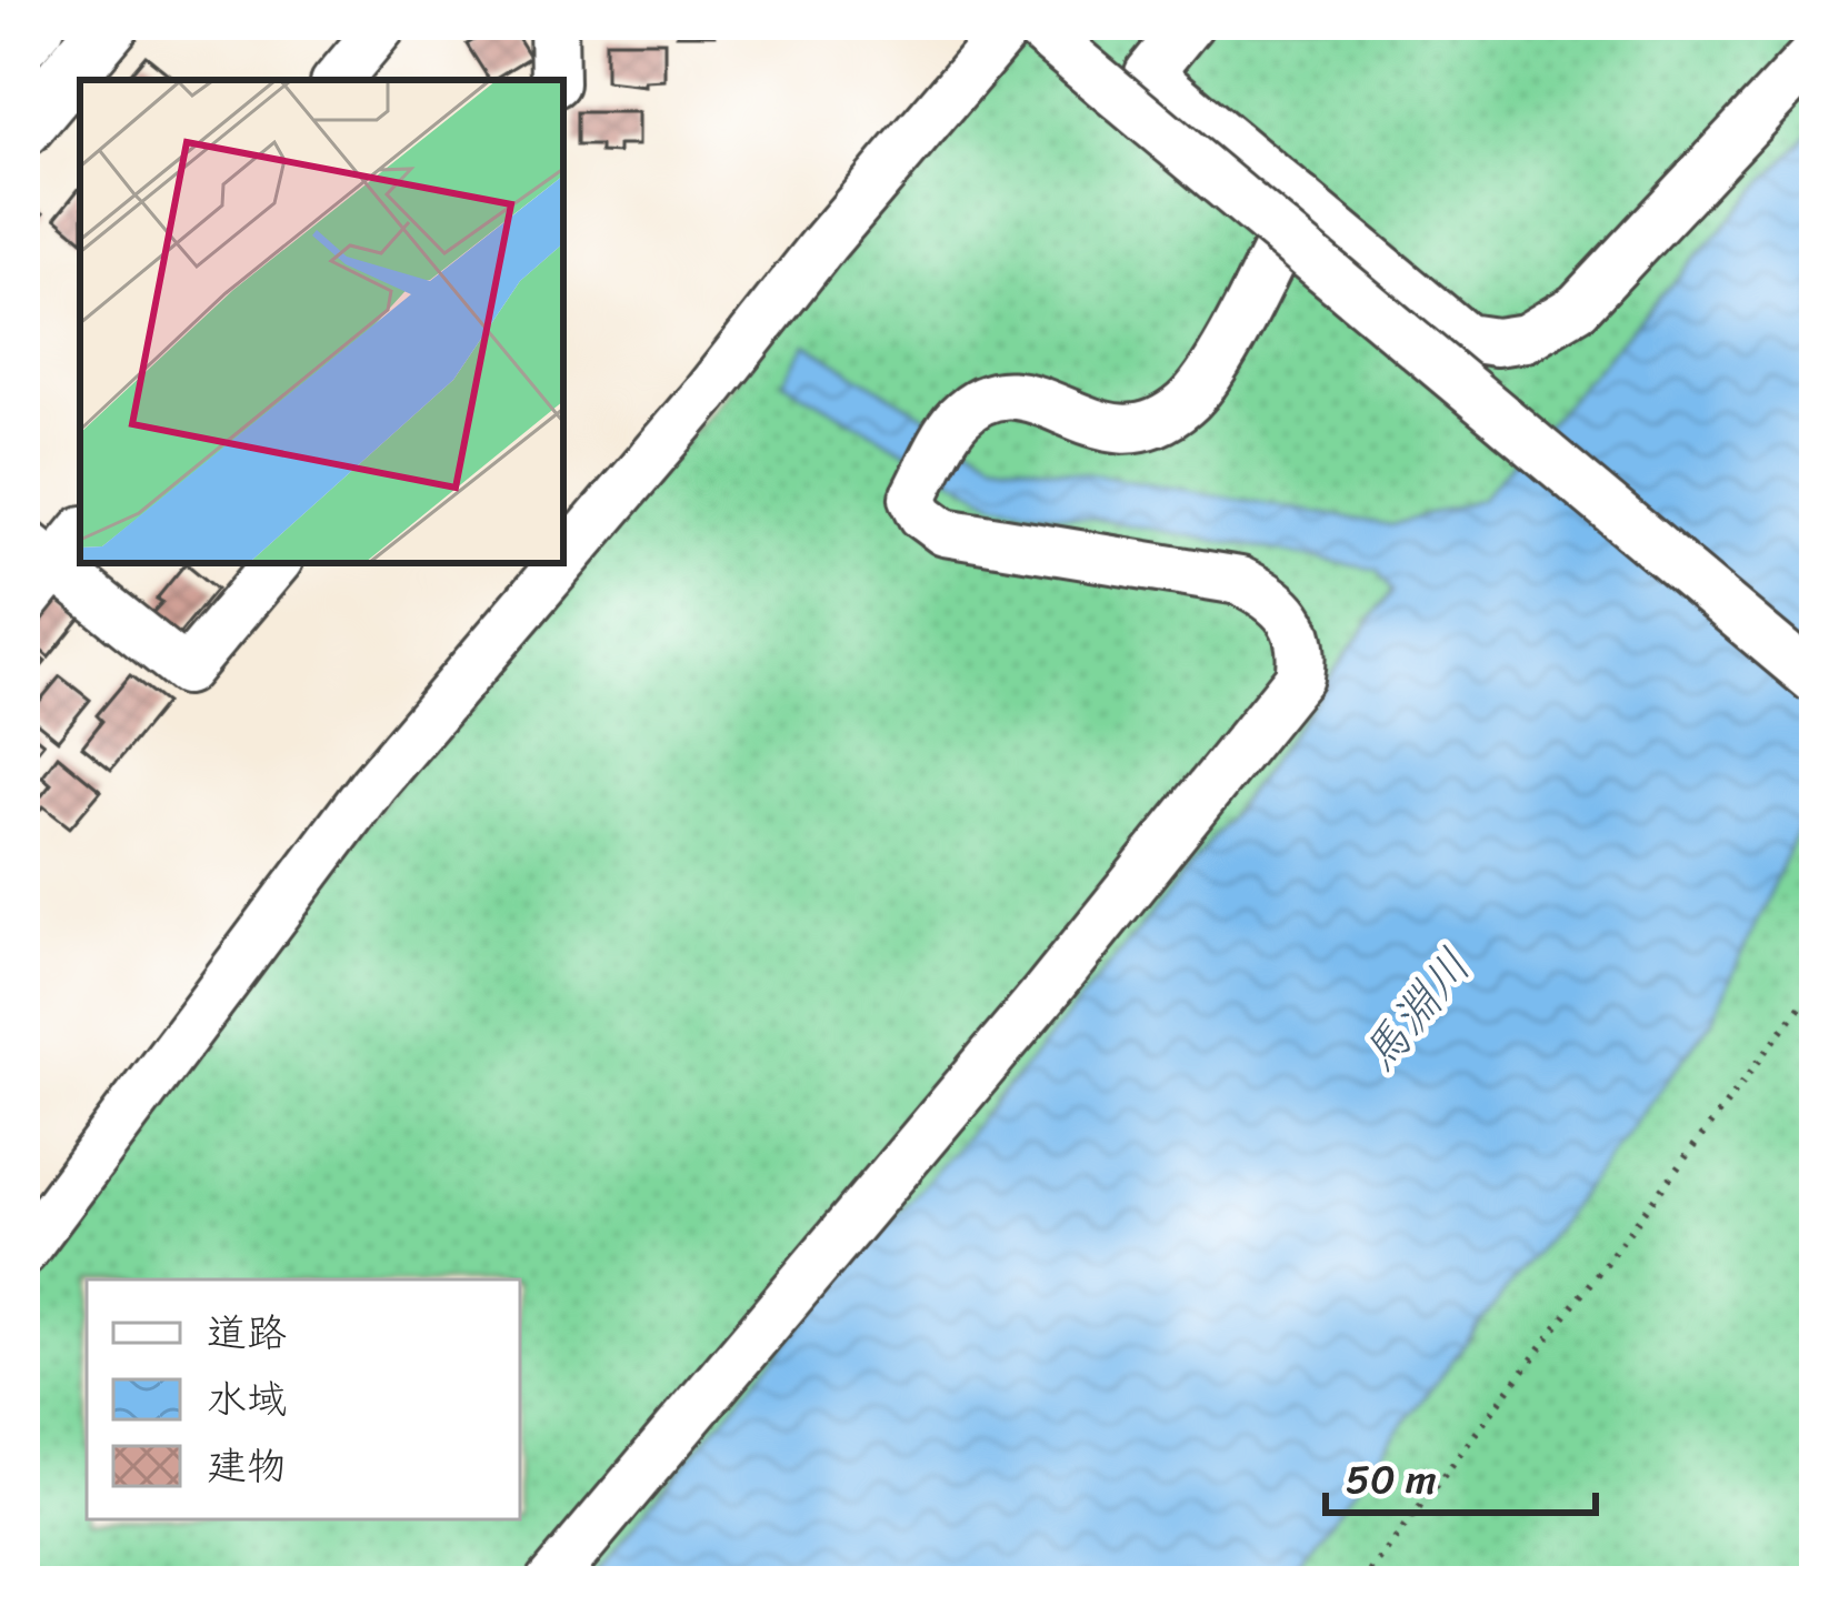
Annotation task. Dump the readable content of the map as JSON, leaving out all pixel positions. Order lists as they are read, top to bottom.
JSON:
{
  "water": ["馬淵川"],
  "legend": ["道路", "水域", "建物"],
  "scale_bar": "50 m"
}
